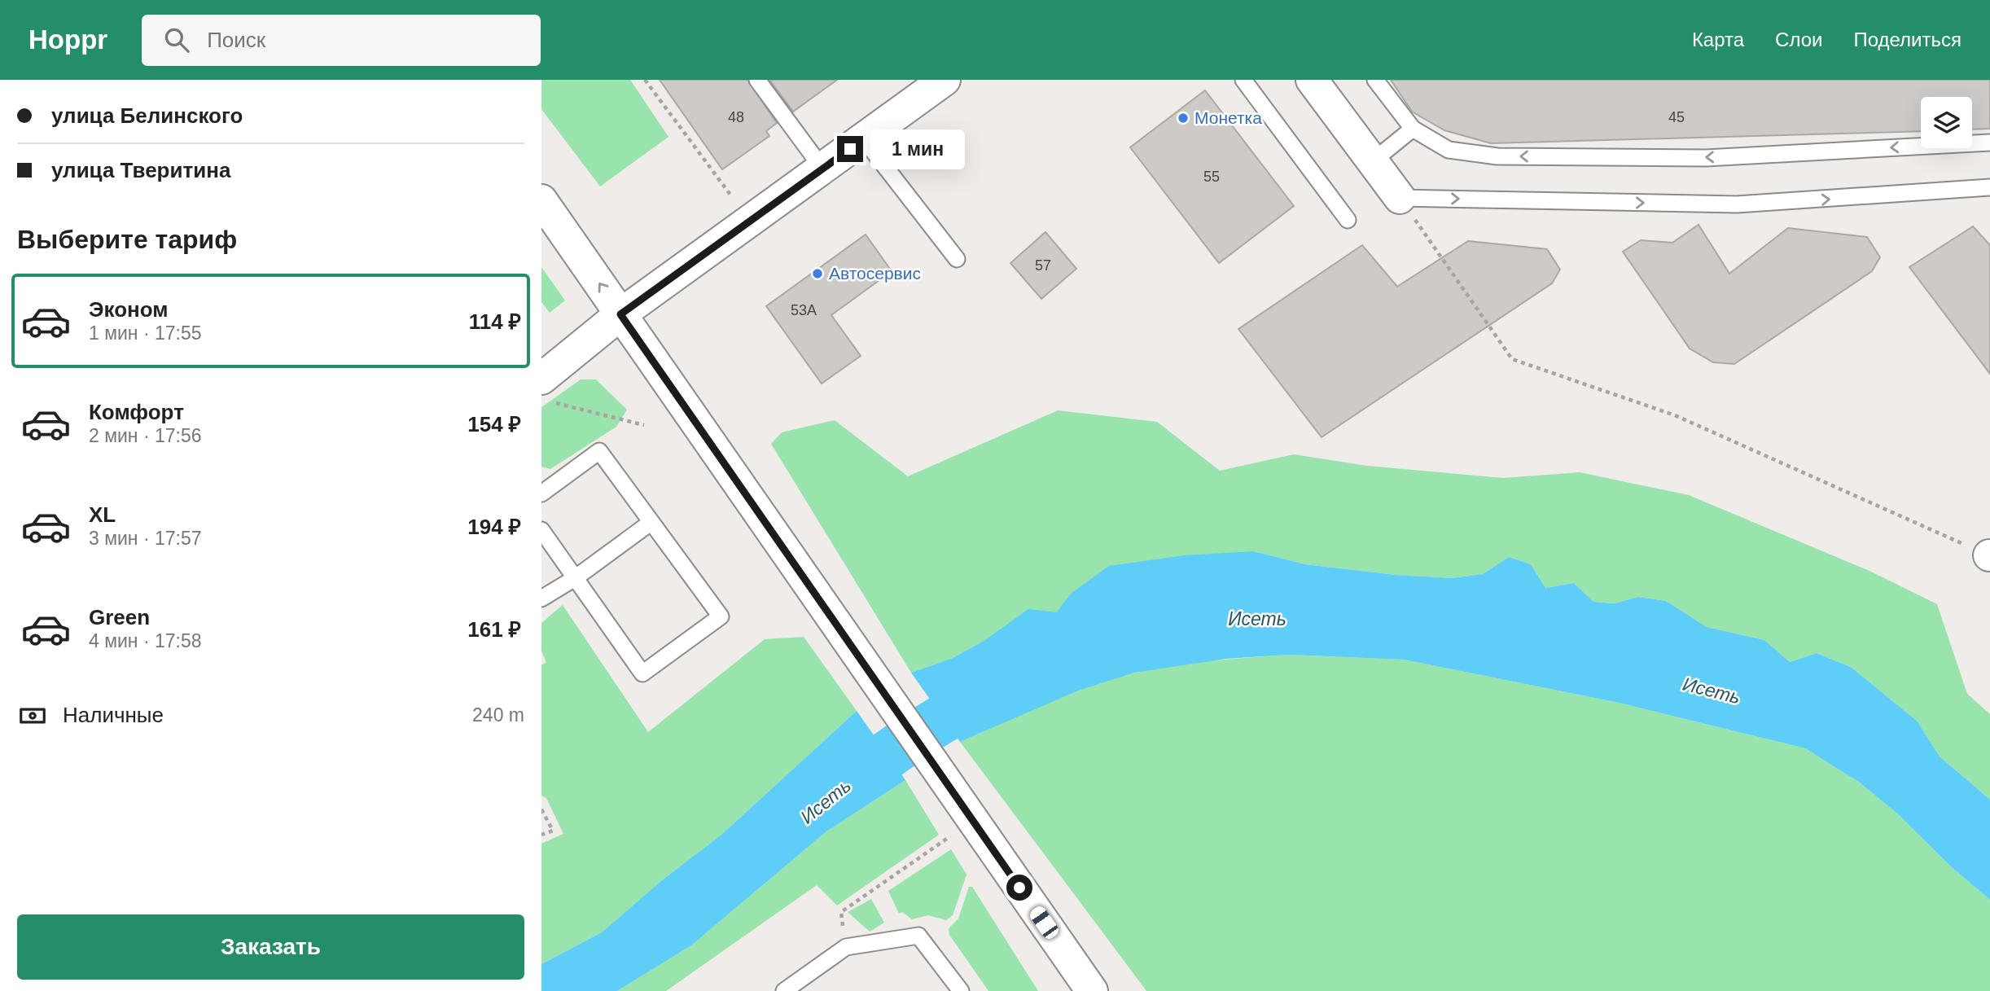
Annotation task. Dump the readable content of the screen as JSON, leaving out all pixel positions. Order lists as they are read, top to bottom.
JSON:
{
  "water": ["Исеть"],
  "places": ["Монетка", "Автосервис"],
  "house_numbers": [
    "48",
    "45",
    "55",
    "57",
    "53А"
  ],
  "page": {
    "header": "Hoppr",
    "search": "Поиск",
    "nav": ["Карта", "Слои", "Поделиться"],
    "banner": ["улица Белинского", "улица Тверитина"],
    "bubble": "1 мин",
    "heading": "Выберите тариф",
    "list": [
      {
        "name": "Эконом",
        "note": "1 мин · 17:55",
        "value": "114 ₽"
      },
      {
        "name": "Комфорт",
        "note": "2 мин · 17:56",
        "value": "154 ₽"
      },
      {
        "name": "XL",
        "note": "3 мин · 17:57",
        "value": "194 ₽"
      },
      {
        "name": "Green",
        "note": "4 мин · 17:58",
        "value": "161 ₽"
      }
    ],
    "pay": ["Наличные", "240 m"],
    "buttons": "Заказать"
  }
}
